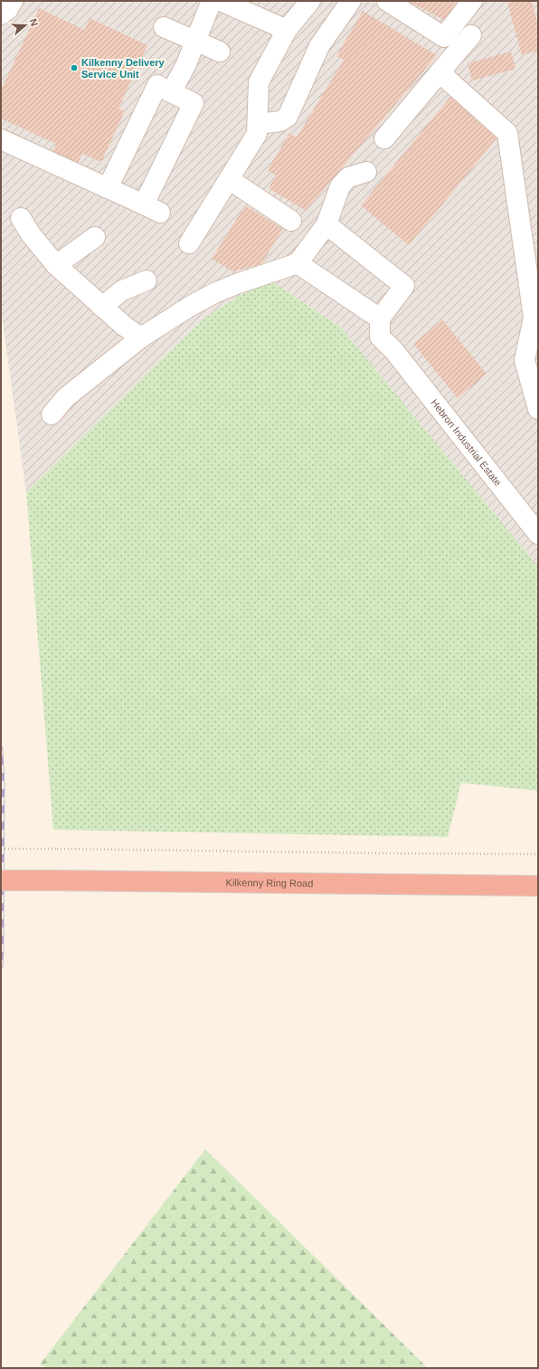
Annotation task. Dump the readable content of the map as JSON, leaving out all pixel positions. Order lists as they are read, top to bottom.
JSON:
{
  "streets": {
    "highway": ["Kilkenny Ring Road"],
    "street": ["Hebron Industrial Estate"]
  },
  "places": ["Kilkenny Delivery Service Unit"],
  "north": "right"
}
